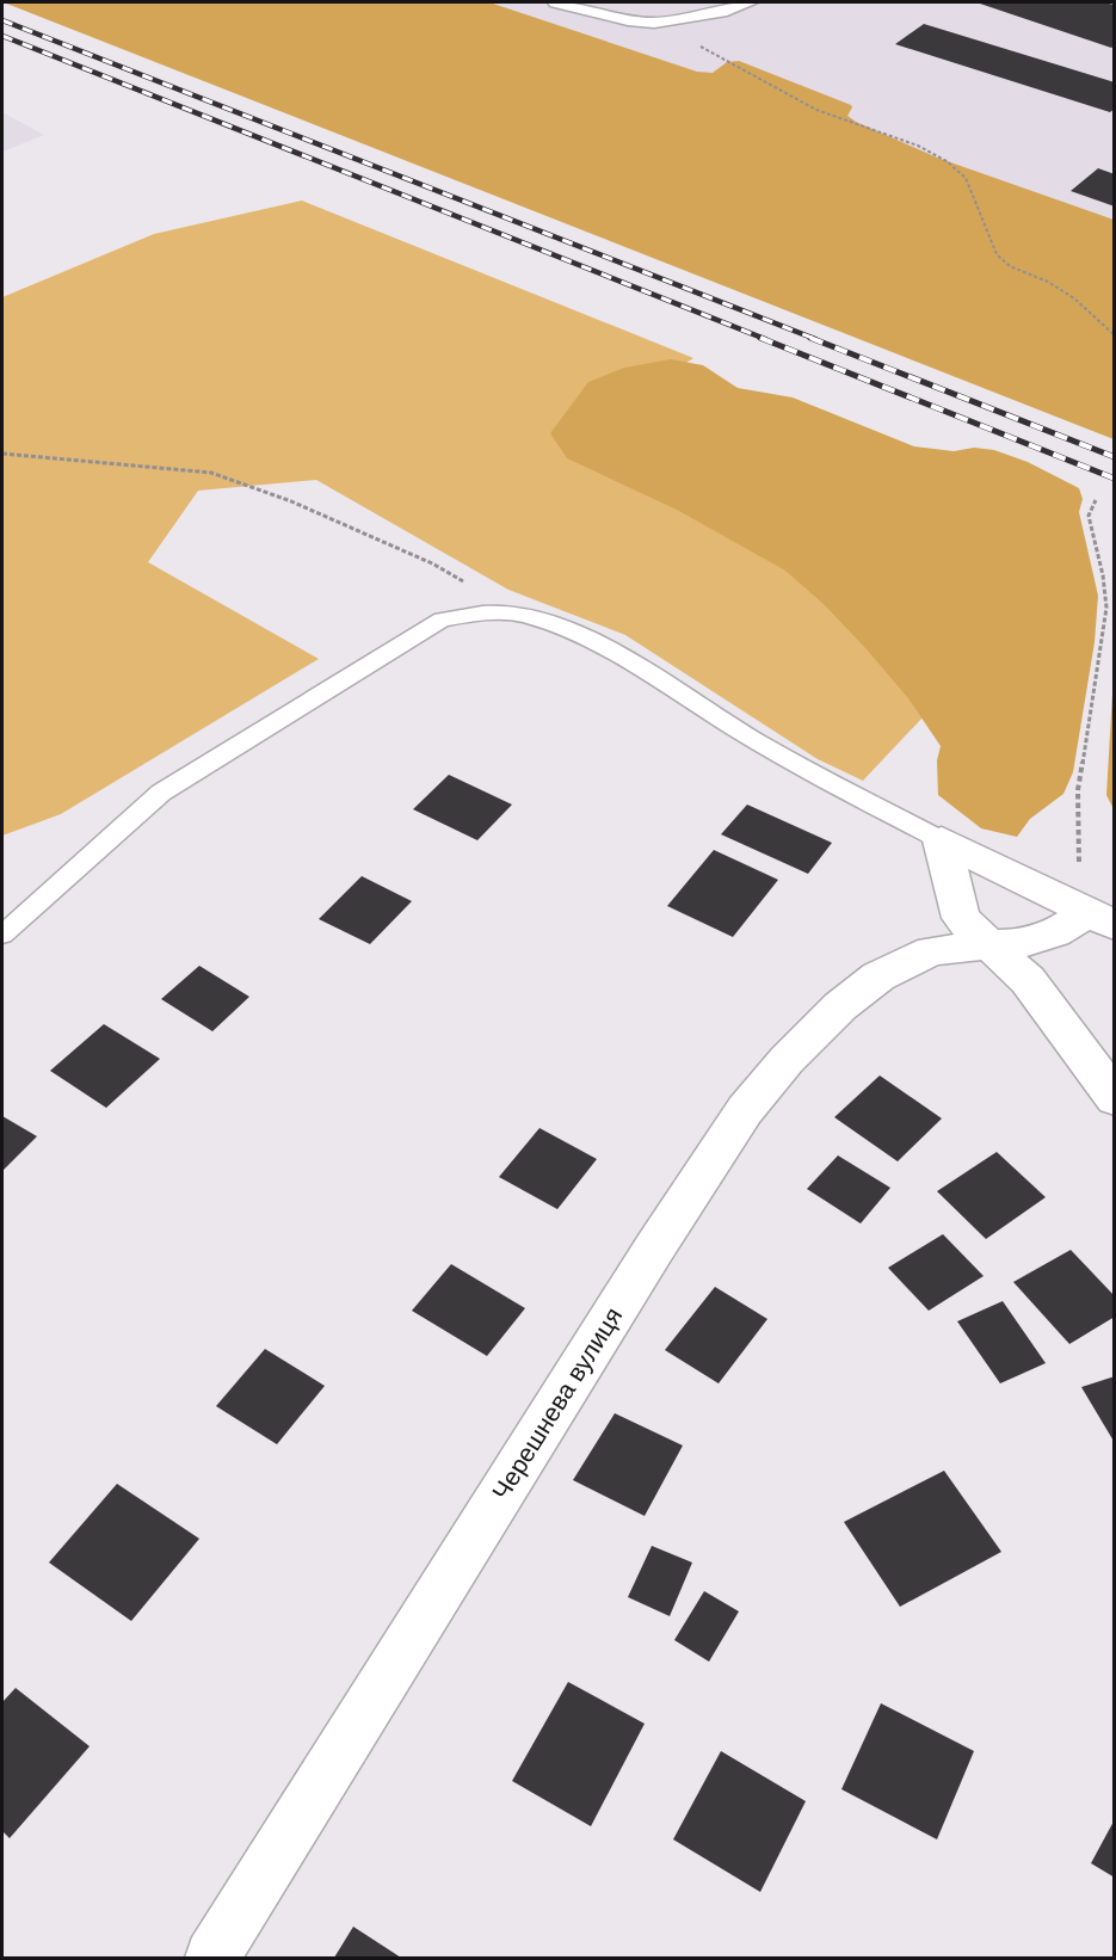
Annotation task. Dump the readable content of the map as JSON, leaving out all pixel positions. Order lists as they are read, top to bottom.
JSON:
{
  "streets": {
    "street": ["Черешнева вулиця"]
  }
}
